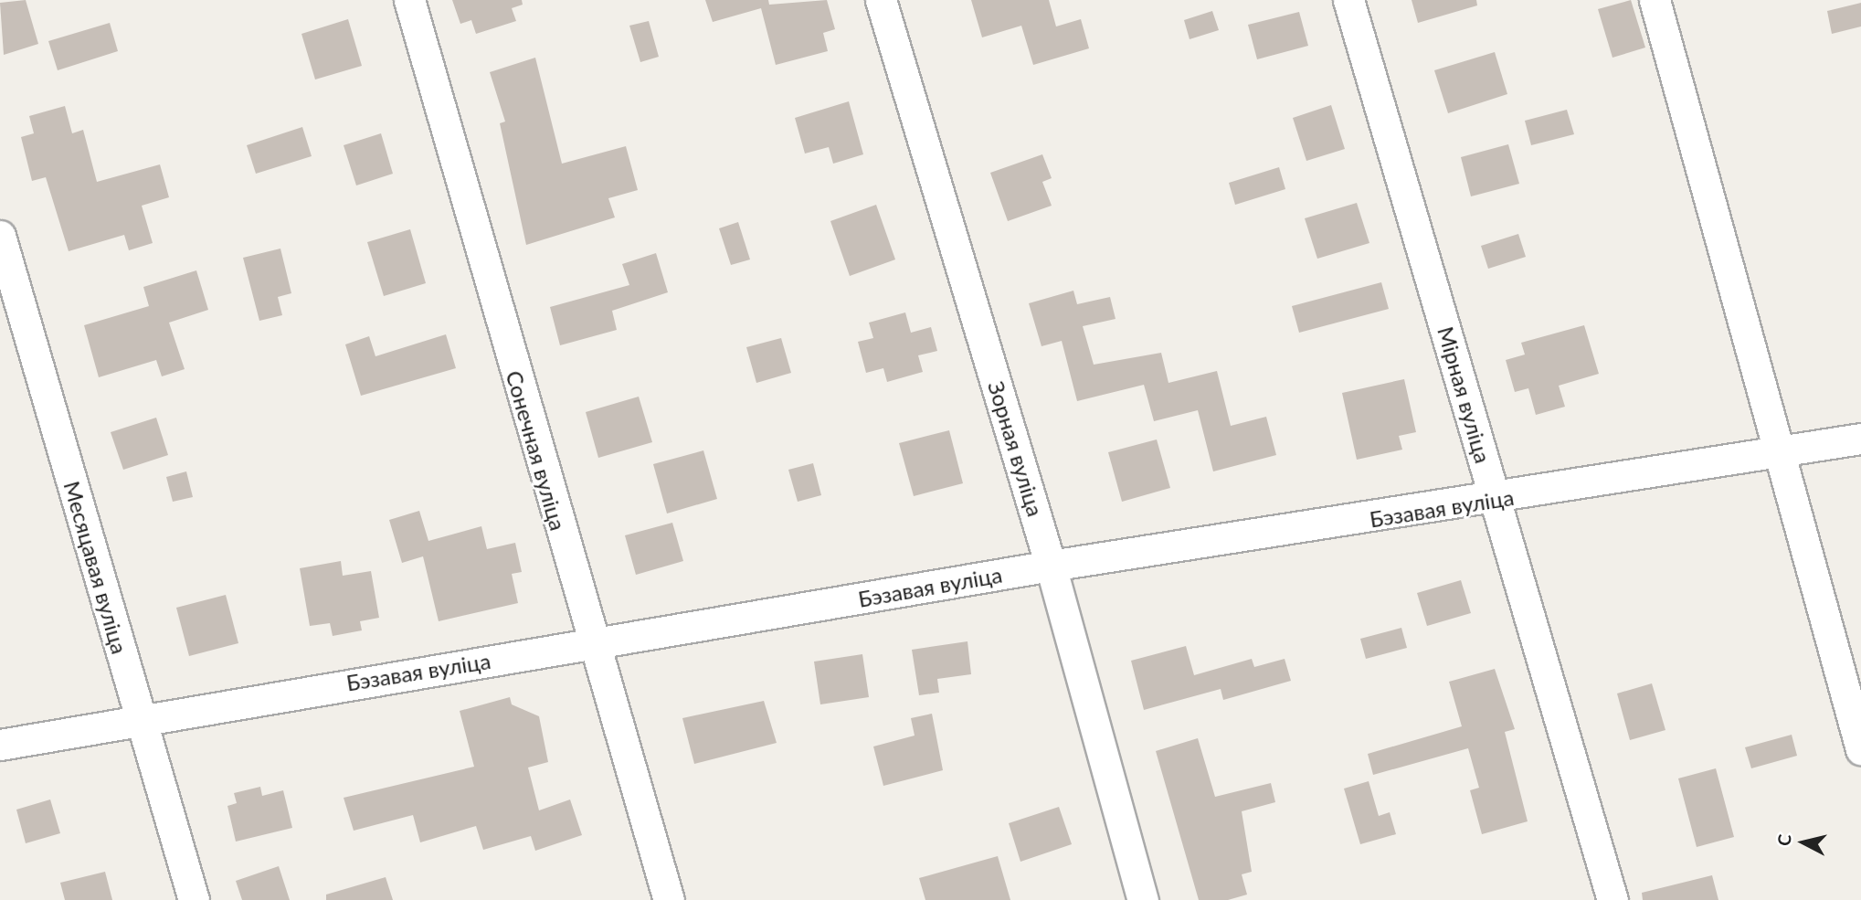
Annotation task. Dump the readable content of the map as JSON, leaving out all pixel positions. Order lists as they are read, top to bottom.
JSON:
{
  "streets": {
    "street": [
      "Мірная вуліца",
      "Зорная вуліца",
      "Сонечная вуліца",
      "Бэзавая вуліца",
      "Месяцавая вуліца"
    ]
  },
  "crossings": [
    ["Мірная вуліца", "Бэзавая вуліца"],
    ["Зорная вуліца", "Бэзавая вуліца"],
    ["Сонечная вуліца", "Бэзавая вуліца"],
    ["Бэзавая вуліца", "Месяцавая вуліца"]
  ],
  "north": "left"
}
